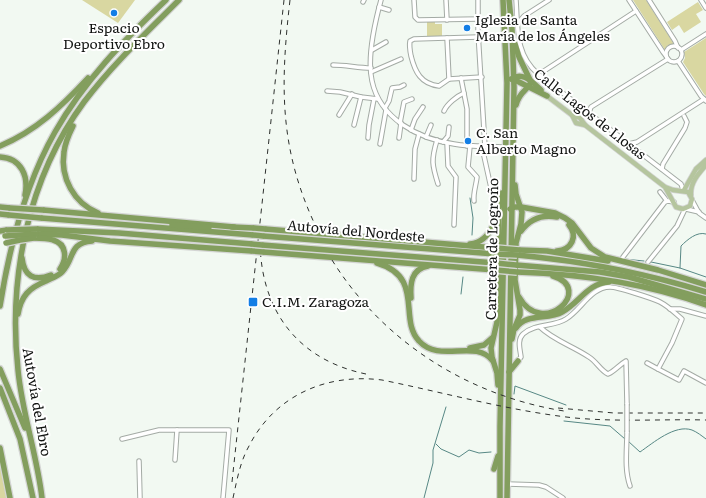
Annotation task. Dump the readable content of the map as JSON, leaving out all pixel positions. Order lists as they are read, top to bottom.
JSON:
{
  "streets": {
    "highway": ["Autovía del Nordeste", "Carretera de Logroño", "Autovía del Ebro"],
    "street": ["Calle Lagos de Llosas"]
  },
  "places": {
    "other": ["Espacio Deportivo Ebro", "Iglesia de Santa María de los Ángeles", "C. San Alberto Magno"],
    "transit": ["C.I.M. Zaragoza"]
  }
}
